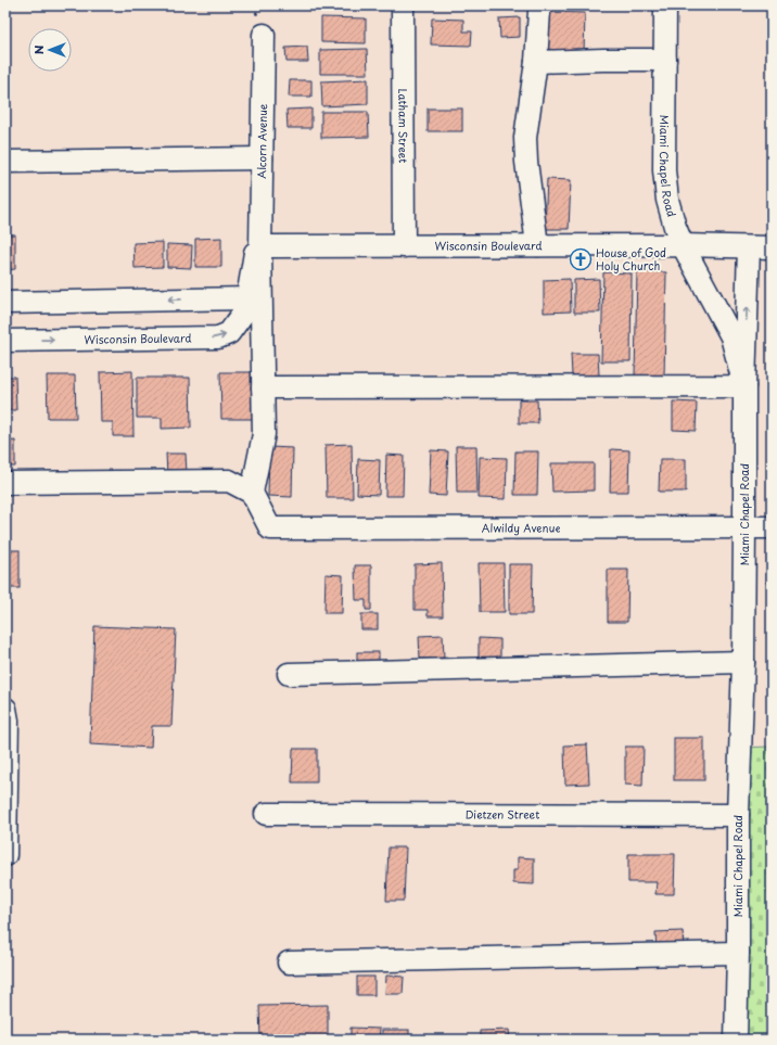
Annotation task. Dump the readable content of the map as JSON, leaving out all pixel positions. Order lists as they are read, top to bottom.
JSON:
{
  "streets": {
    "street": [
      "Latham Street",
      "Alcorn Avenue",
      "Miami Chapel Road",
      "Wisconsin Boulevard",
      "Alwildy Avenue",
      "Dietzen Street"
    ]
  },
  "crossings": [
    ["Latham Street", "Wisconsin Boulevard"],
    ["Alcorn Avenue", "Wisconsin Boulevard"],
    ["Alcorn Avenue", "Alwildy Avenue"],
    ["Miami Chapel Road", "Wisconsin Boulevard"],
    ["Miami Chapel Road", "Alwildy Avenue"],
    ["Miami Chapel Road", "Dietzen Street"]
  ],
  "places": {
    "church": ["House of God Holy Church"]
  },
  "north": "left"
}
